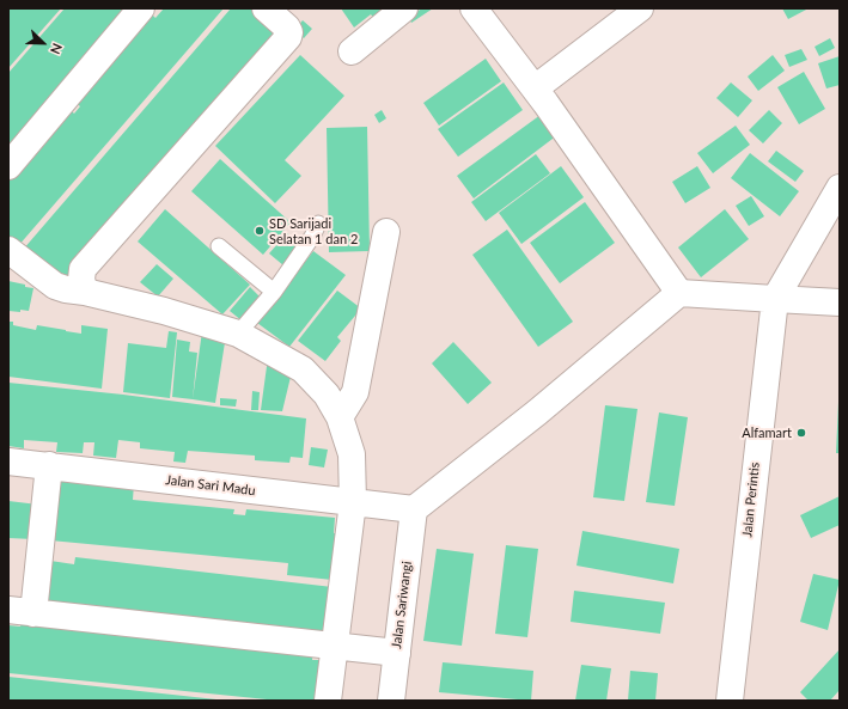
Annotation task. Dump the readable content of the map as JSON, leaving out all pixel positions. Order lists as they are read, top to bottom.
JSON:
{
  "streets": {
    "street": ["Jalan Sari Madu", "Jalan Perintis", "Jalan Sariwangi"]
  },
  "crossings": [
    ["Jalan Sari Madu", "Jalan Sariwangi"]
  ],
  "places": ["SD Sarijadi Selatan 1 dan 2", "Alfamart"],
  "north": "bottom right"
}
